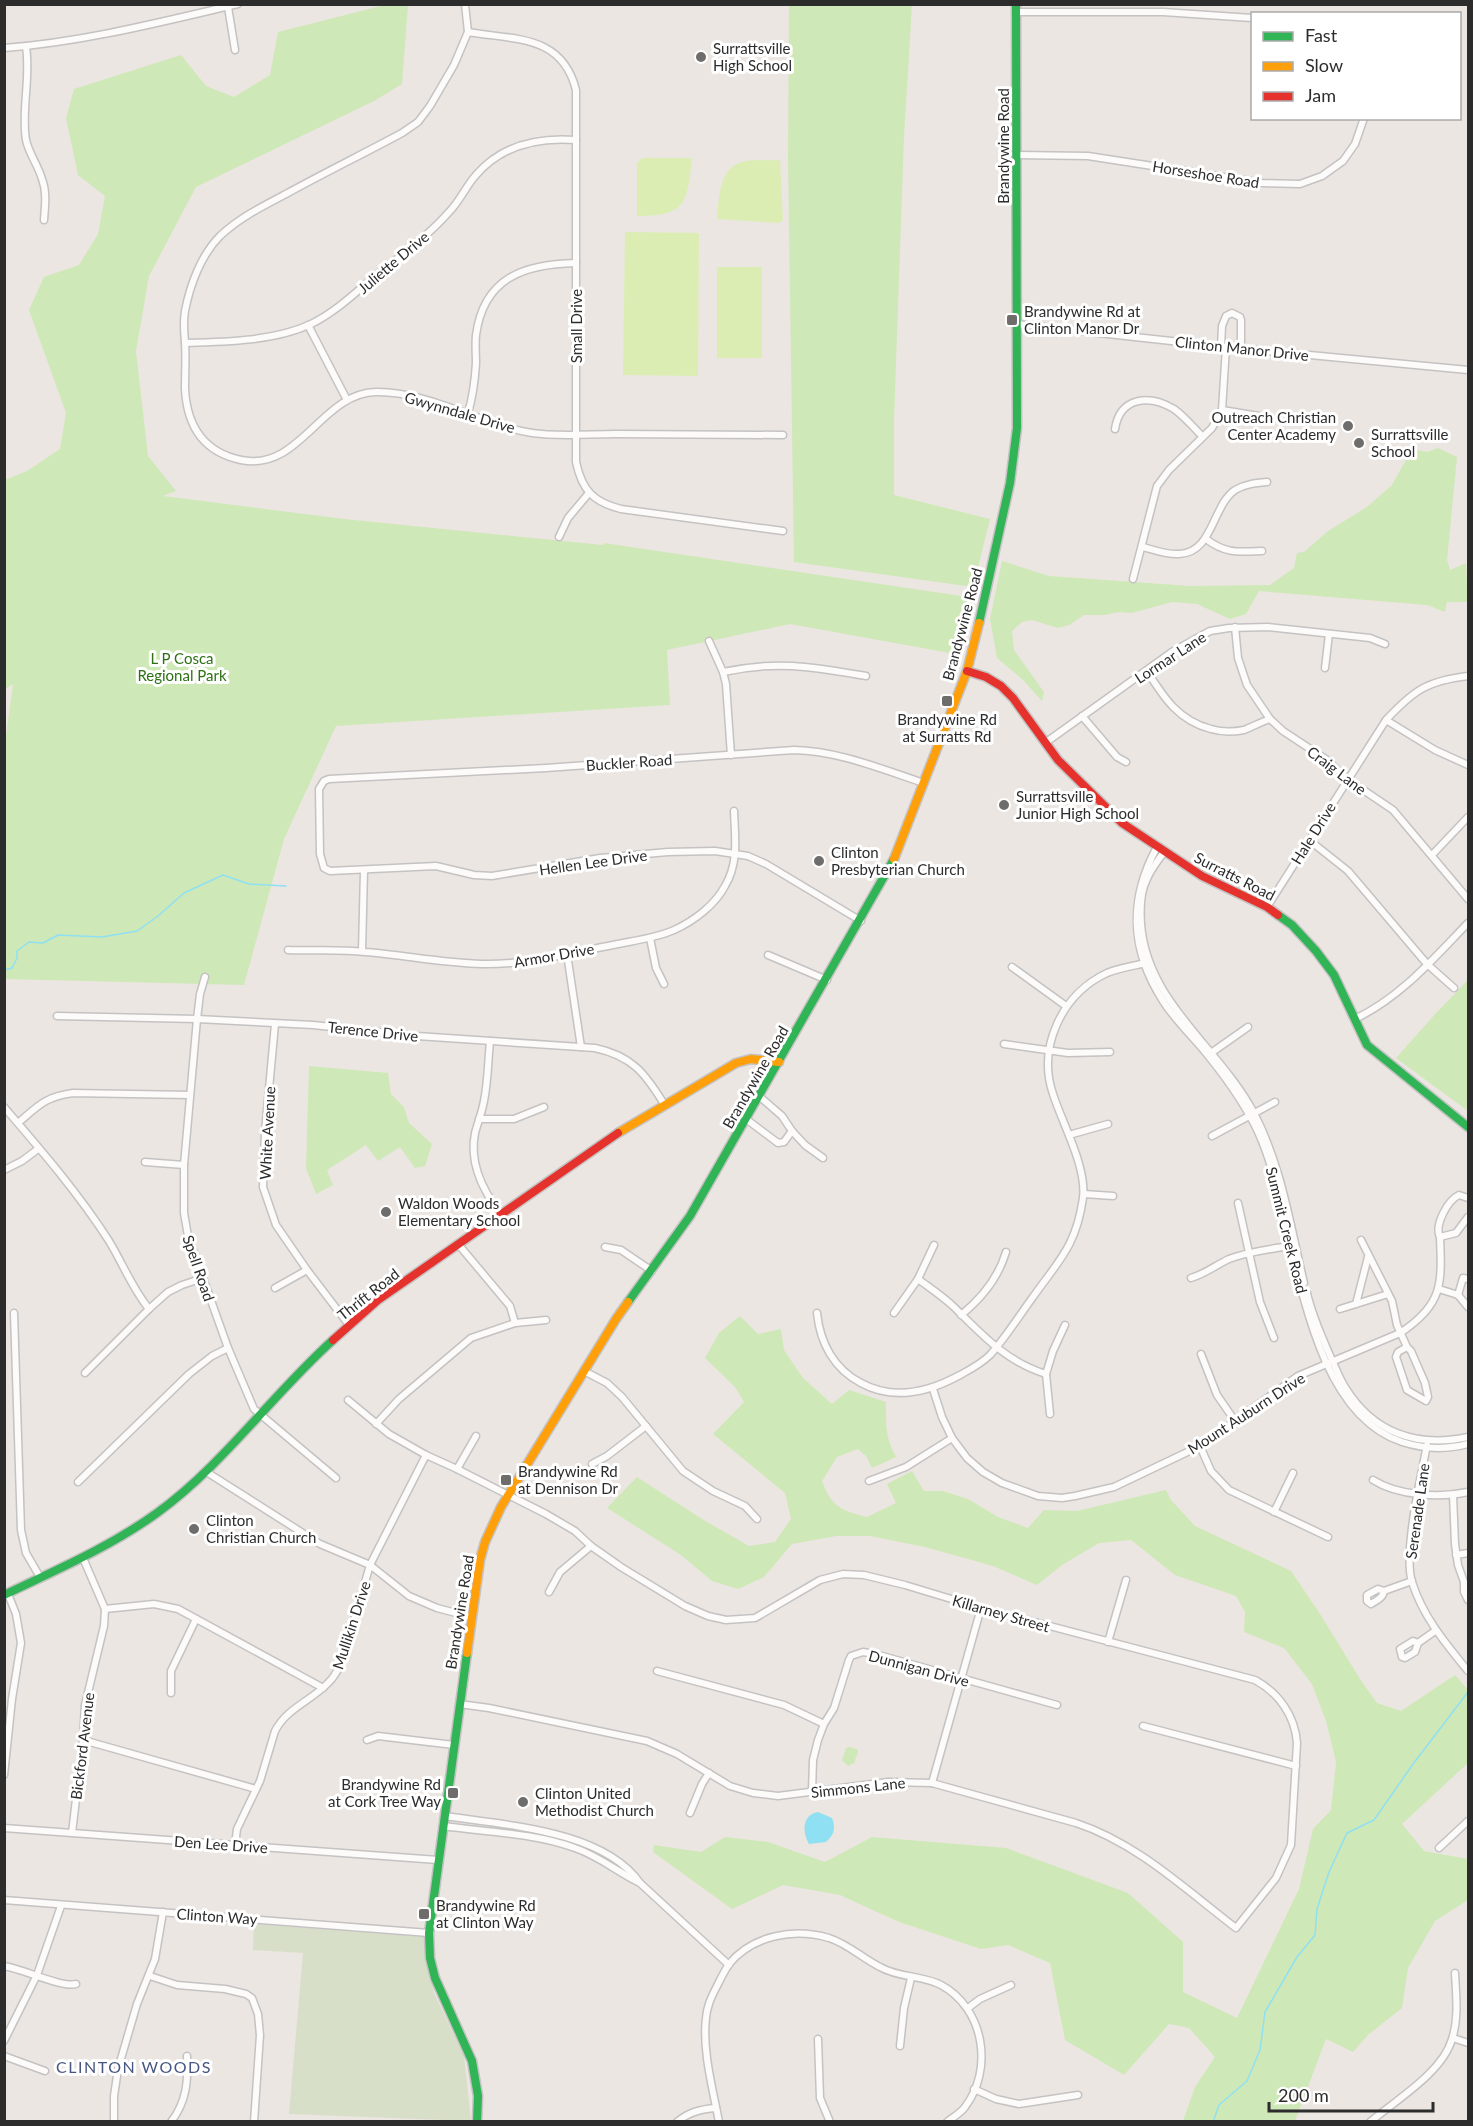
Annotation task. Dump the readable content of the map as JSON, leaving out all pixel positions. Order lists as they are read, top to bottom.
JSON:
{
  "streets": {
    "main road": ["Brandywine Road", "Surratts Road", "Thrift Road"],
    "street": [
      "Horseshoe Road",
      "Juliette Drive",
      "Small Drive",
      "Clinton Manor Drive",
      "Gwynndale Drive",
      "Lormar Lane",
      "Buckler Road",
      "Craig Lane",
      "Hale Drive",
      "Hellen Lee Drive",
      "Armor Drive",
      "Terence Drive",
      "White Avenue",
      "Summit Creek Road",
      "Spell Road",
      "Mount Auburn Drive",
      "Serenade Lane",
      "Killarney Street",
      "Mullikin Drive",
      "Dunnigan Drive",
      "Bickford Avenue",
      "Simmons Lane",
      "Den Lee Drive",
      "Clinton Way"
    ]
  },
  "crossings": [
    ["Brandywine Road", "Horseshoe Road"],
    ["Brandywine Road", "Clinton Manor Drive"],
    ["Brandywine Road", "Buckler Road"],
    ["Brandywine Road", "Hellen Lee Drive"],
    ["Brandywine Road", "Surratts Road"],
    ["Brandywine Road", "Thrift Road"],
    ["Brandywine Road", "Killarney Street"],
    ["Brandywine Road", "Simmons Lane"],
    ["Brandywine Road", "Den Lee Drive"],
    ["Brandywine Road", "Clinton Way"],
    ["Juliette Drive", "Small Drive"],
    ["Juliette Drive", "Gwynndale Drive"],
    ["Small Drive", "Gwynndale Drive"],
    ["Lormar Lane", "Craig Lane"],
    ["Lormar Lane", "Surratts Road"],
    ["Buckler Road", "Hellen Lee Drive"],
    ["Craig Lane", "Hale Drive"],
    ["Hale Drive", "Surratts Road"],
    ["Hellen Lee Drive", "Armor Drive"],
    ["Surratts Road", "Summit Creek Road"],
    ["Terence Drive", "White Avenue"],
    ["Terence Drive", "Spell Road"],
    ["Terence Drive", "Thrift Road"],
    ["White Avenue", "Thrift Road"],
    ["Summit Creek Road", "Mount Auburn Drive"],
    ["Summit Creek Road", "Serenade Lane"],
    ["Spell Road", "Thrift Road"],
    ["Thrift Road", "Bickford Avenue"],
    ["Killarney Street", "Mullikin Drive"],
    ["Killarney Street", "Simmons Lane"],
    ["Mullikin Drive", "Den Lee Drive"],
    ["Dunnigan Drive", "Simmons Lane"],
    ["Bickford Avenue", "Den Lee Drive"]
  ],
  "districts": ["CLINTON WOODS"],
  "parks": ["L P Cosca Regional Park"],
  "places": {
    "other": [
      "Surrattsville High School",
      "Outreach Christian Center Academy",
      "Surrattsville School",
      "Surrattsville Junior High School",
      "Clinton Presbyterian Church",
      "Waldon Woods Elementary School",
      "Clinton Christian Church",
      "Clinton United Methodist Church"
    ],
    "transit": [
      "Brandywine Rd at Clinton Manor Dr",
      "Brandywine Rd at Surratts Rd",
      "Brandywine Rd at Dennison Dr",
      "Brandywine Rd at Cork Tree Way",
      "Brandywine Rd at Clinton Way"
    ]
  },
  "legend": ["Fast", "Slow", "Jam"],
  "scale_bar": "200 m"
}
